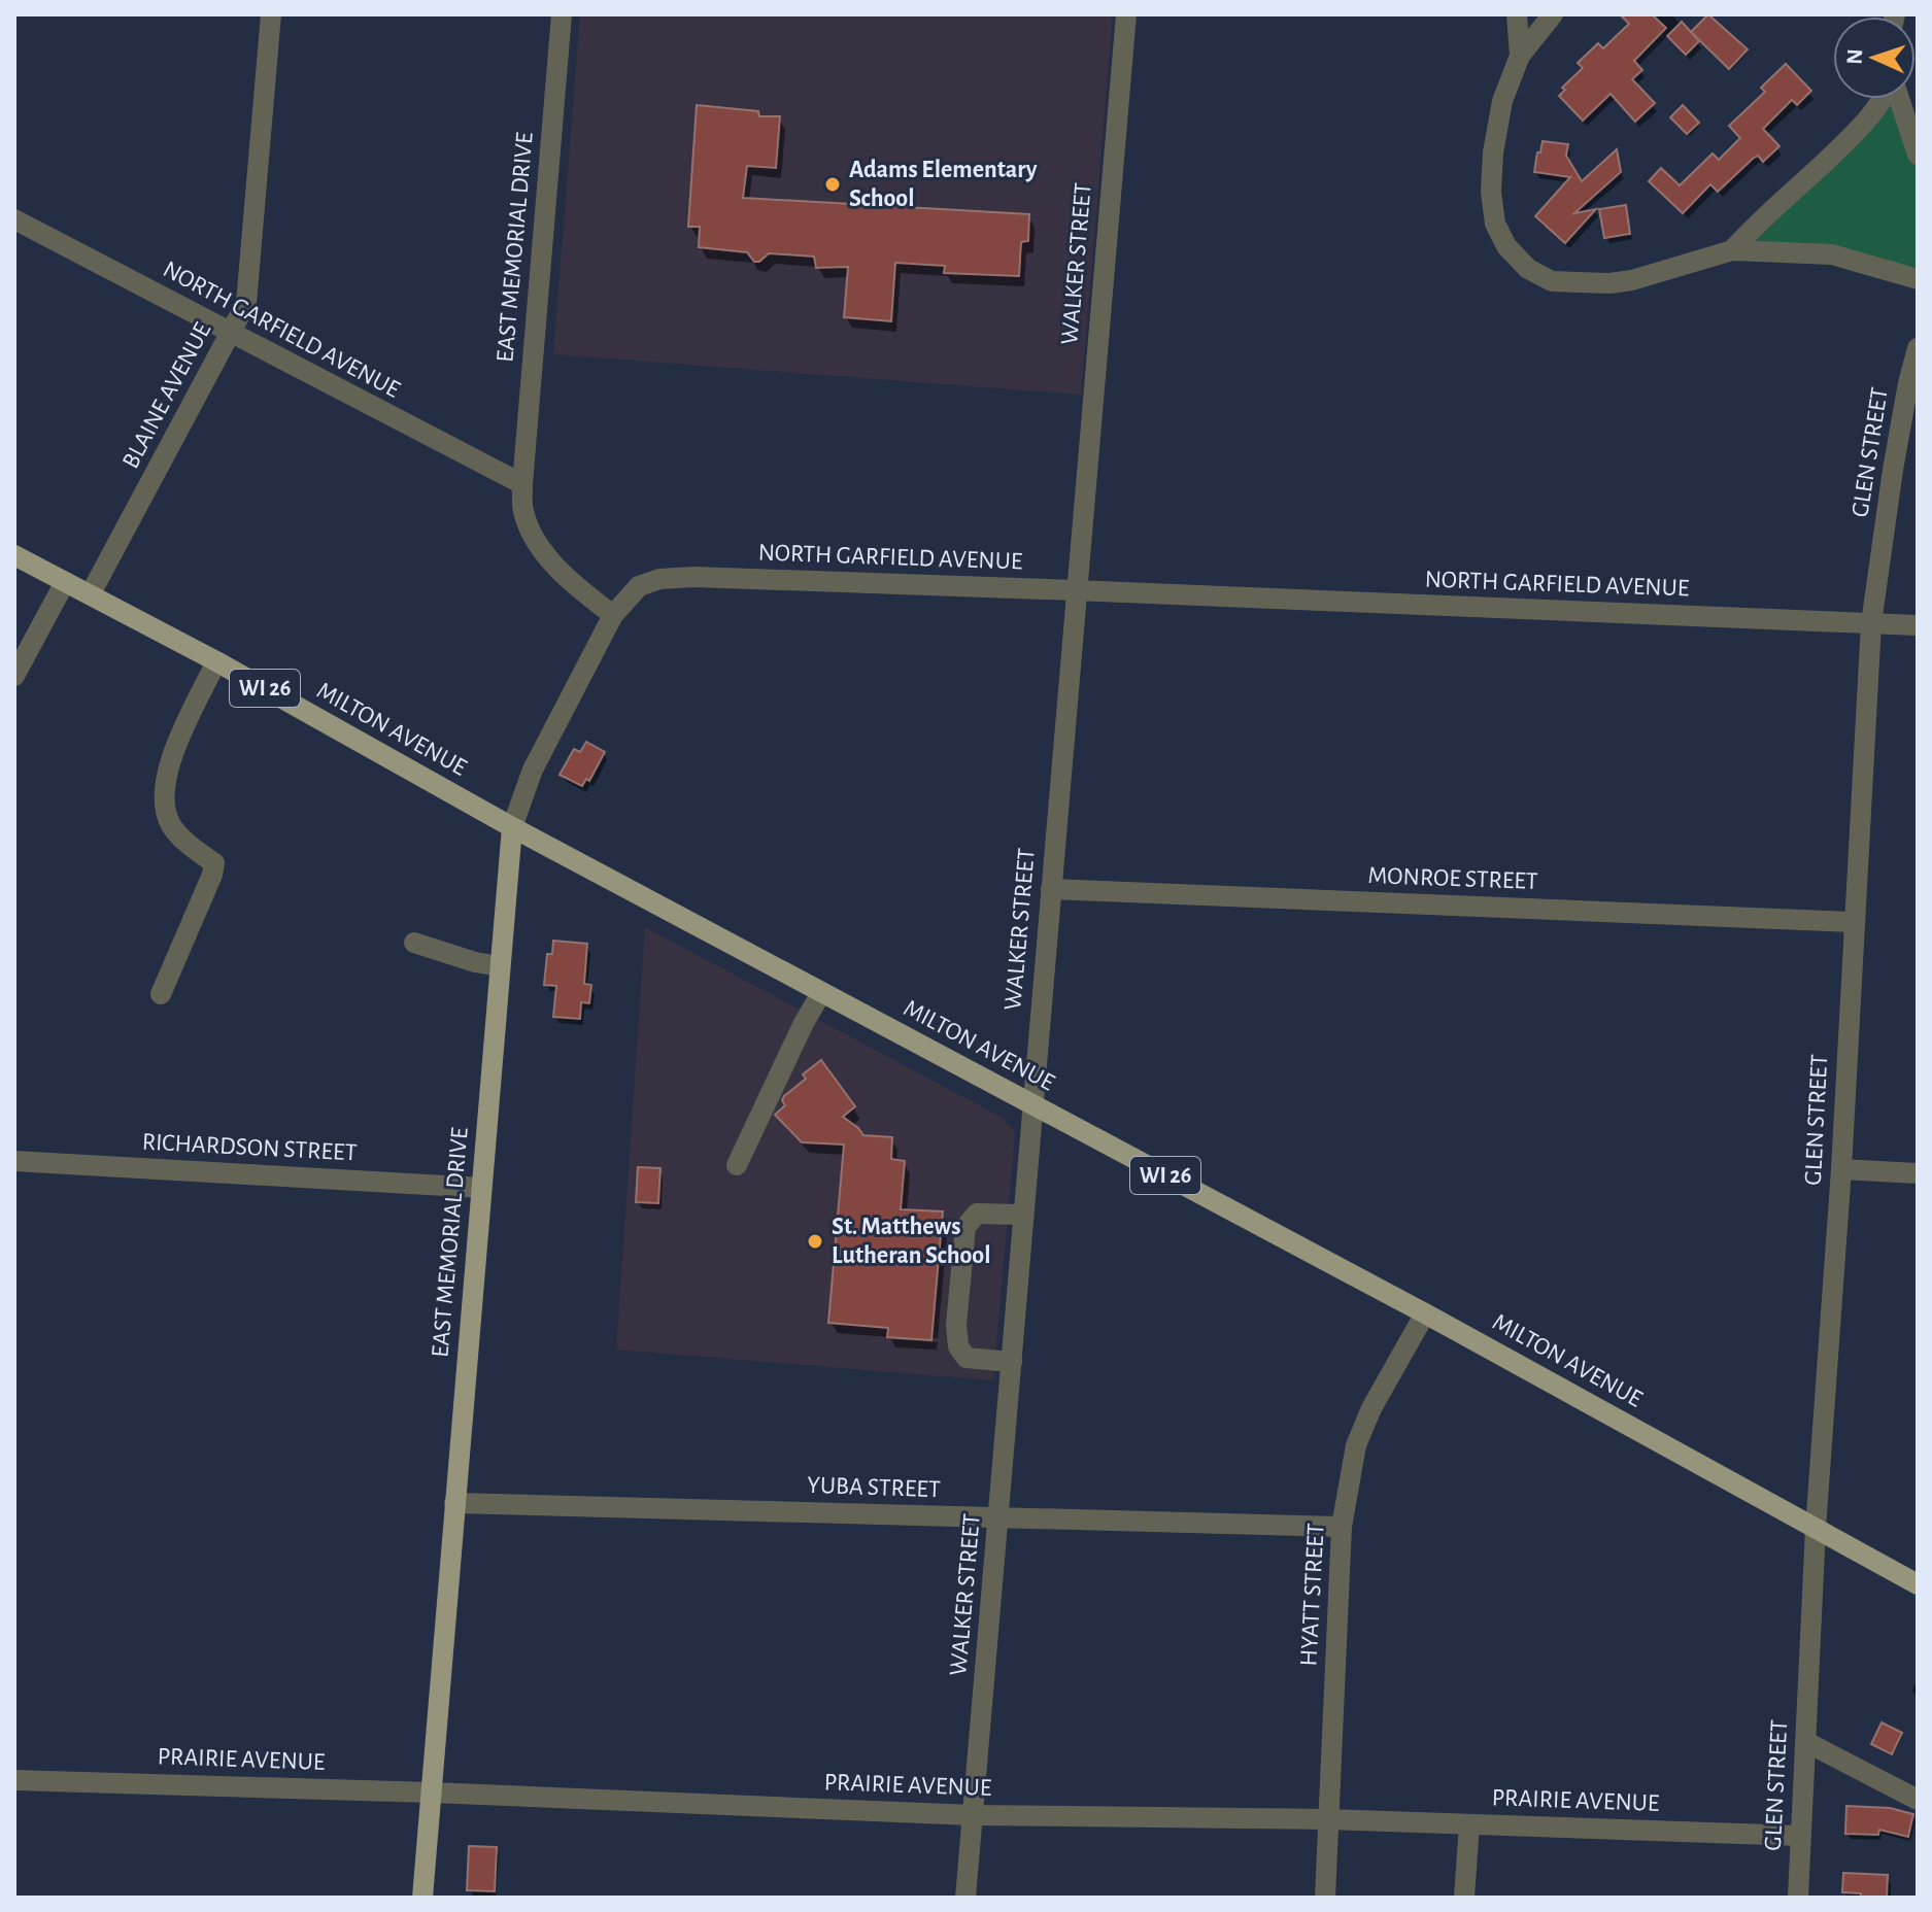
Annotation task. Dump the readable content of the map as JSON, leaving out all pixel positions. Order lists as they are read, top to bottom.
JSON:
{
  "streets": {
    "main road": ["EAST MEMORIAL DRIVE", "WI 26", "MILTON AVENUE"],
    "street": [
      "WALKER STREET",
      "NORTH GARFIELD AVENUE",
      "BLAINE AVENUE",
      "GLEN STREET",
      "MONROE STREET",
      "RICHARDSON STREET",
      "YUBA STREET",
      "HYATT STREET",
      "PRAIRIE AVENUE"
    ]
  },
  "crossings": [
    ["EAST MEMORIAL DRIVE", "NORTH GARFIELD AVENUE"],
    ["EAST MEMORIAL DRIVE", "MILTON AVENUE"],
    ["EAST MEMORIAL DRIVE", "RICHARDSON STREET"],
    ["EAST MEMORIAL DRIVE", "YUBA STREET"],
    ["EAST MEMORIAL DRIVE", "PRAIRIE AVENUE"],
    ["WALKER STREET", "NORTH GARFIELD AVENUE"],
    ["WALKER STREET", "MILTON AVENUE"],
    ["WALKER STREET", "MONROE STREET"],
    ["WALKER STREET", "YUBA STREET"],
    ["WALKER STREET", "PRAIRIE AVENUE"],
    ["NORTH GARFIELD AVENUE", "BLAINE AVENUE"],
    ["NORTH GARFIELD AVENUE", "GLEN STREET"],
    ["BLAINE AVENUE", "MILTON AVENUE"],
    ["GLEN STREET", "MILTON AVENUE"],
    ["GLEN STREET", "MONROE STREET"],
    ["GLEN STREET", "PRAIRIE AVENUE"],
    ["MILTON AVENUE", "HYATT STREET"],
    ["YUBA STREET", "HYATT STREET"],
    ["HYATT STREET", "PRAIRIE AVENUE"]
  ],
  "places": ["Adams Elementary School", "St. Matthews Lutheran School"],
  "north": "left"
}
